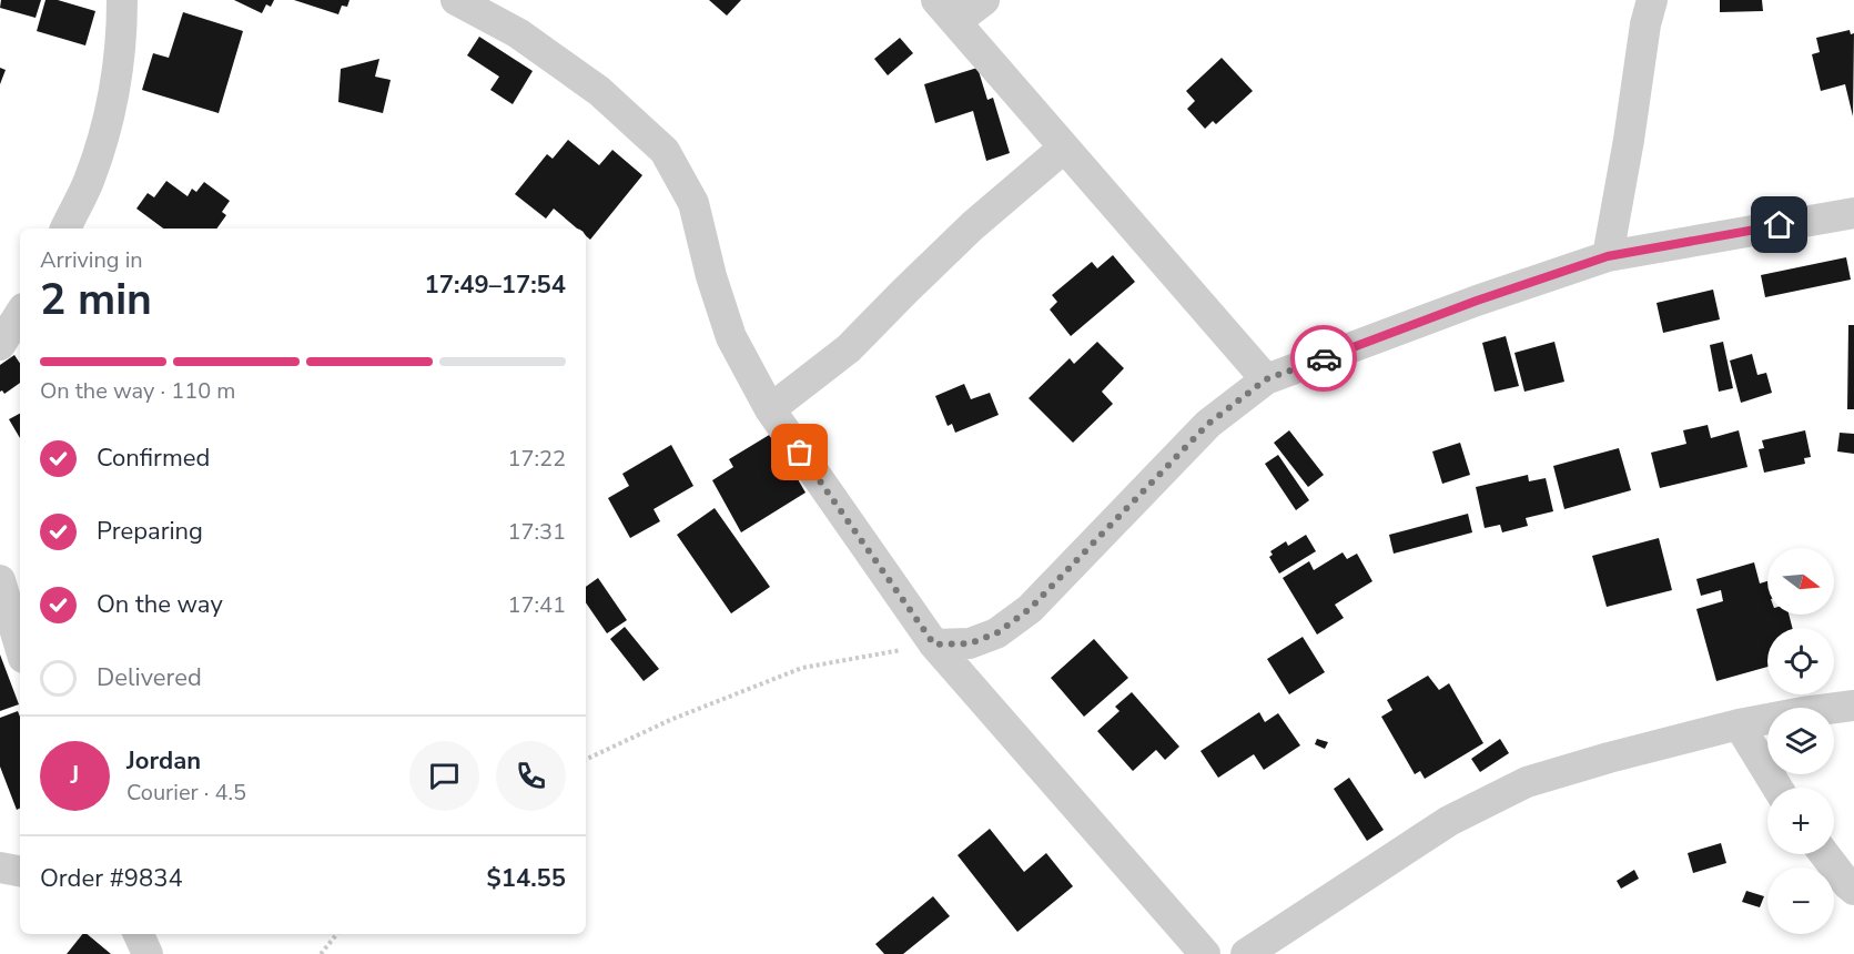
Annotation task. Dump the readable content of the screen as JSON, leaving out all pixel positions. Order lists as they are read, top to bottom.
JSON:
{
  "north": "right",
  "page": {
    "heading": ["2 min", "Arriving in", "17:49–17:54"],
    "panel": [
      "Jordan",
      "Courier · 4.5",
      "Order #9834",
      "$14.55"
    ],
    "bar": "On the way · 110 m",
    "list": [
      ["Confirmed", "17:22"],
      ["Preparing", "17:31"],
      ["On the way", "17:41"],
      "Delivered"
    ],
    "map_buttons": ["+", "−"],
    "round": "J"
  }
}
